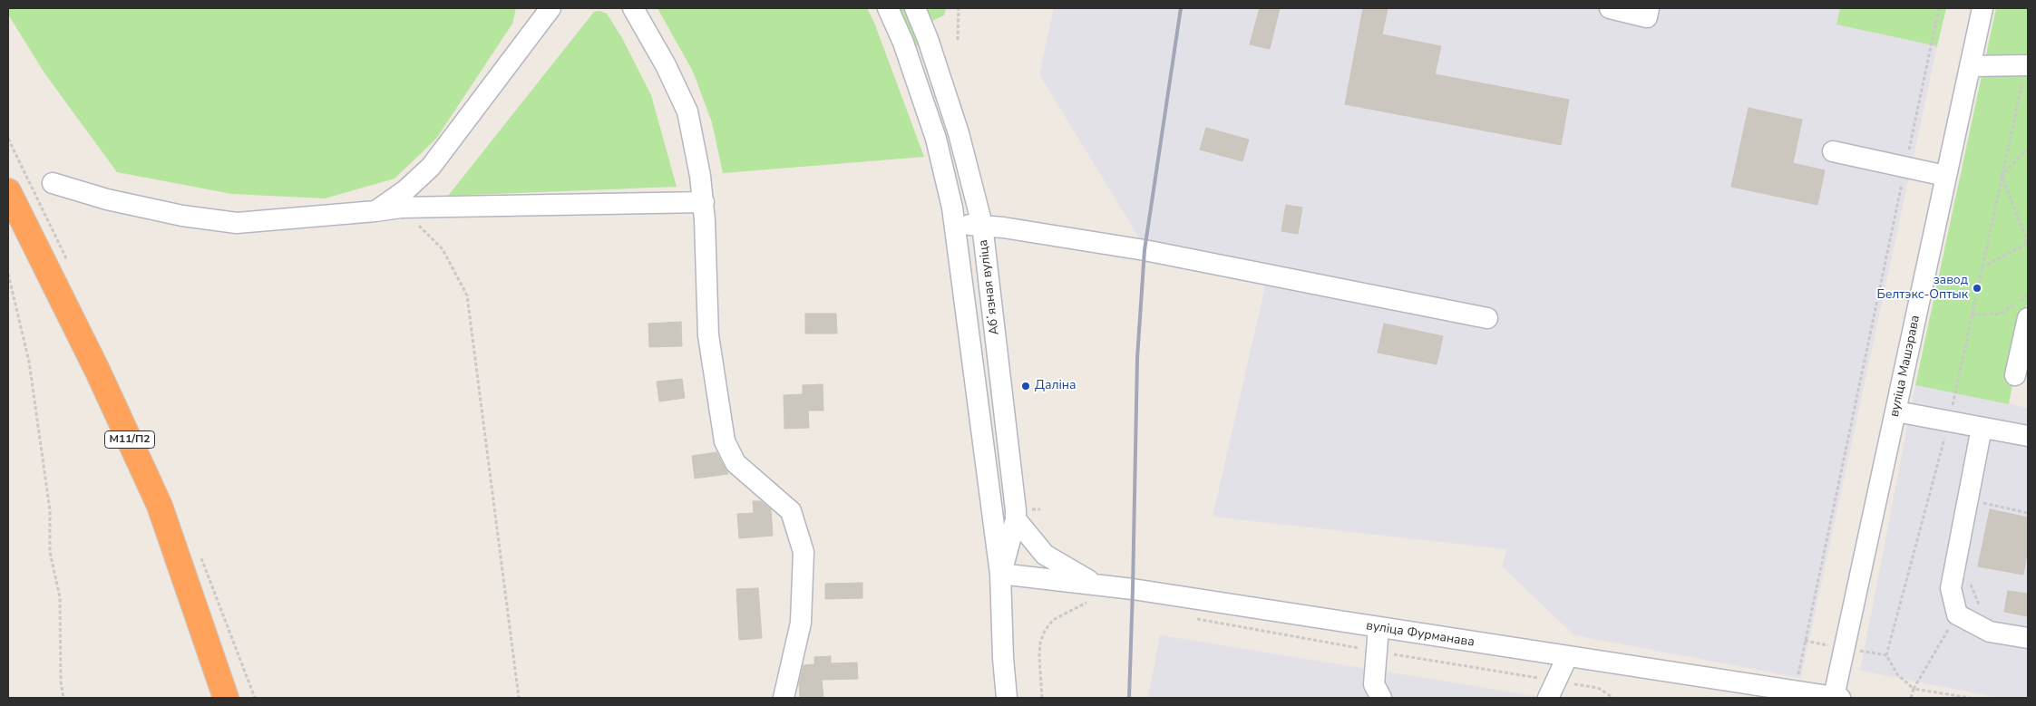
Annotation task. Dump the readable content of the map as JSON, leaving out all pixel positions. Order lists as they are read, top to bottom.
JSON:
{
  "streets": {
    "highway": ["М11/П2"],
    "street": ["Абʼязная вуліца", "вуліца Машэрава", "вуліца Фурманава"]
  },
  "crossings": [
    ["Абʼязная вуліца", "вуліца Фурманава"],
    ["вуліца Машэрава", "вуліца Фурманава"]
  ],
  "places": ["завод Белтэкс-Оптык", "Даліна"]
}
